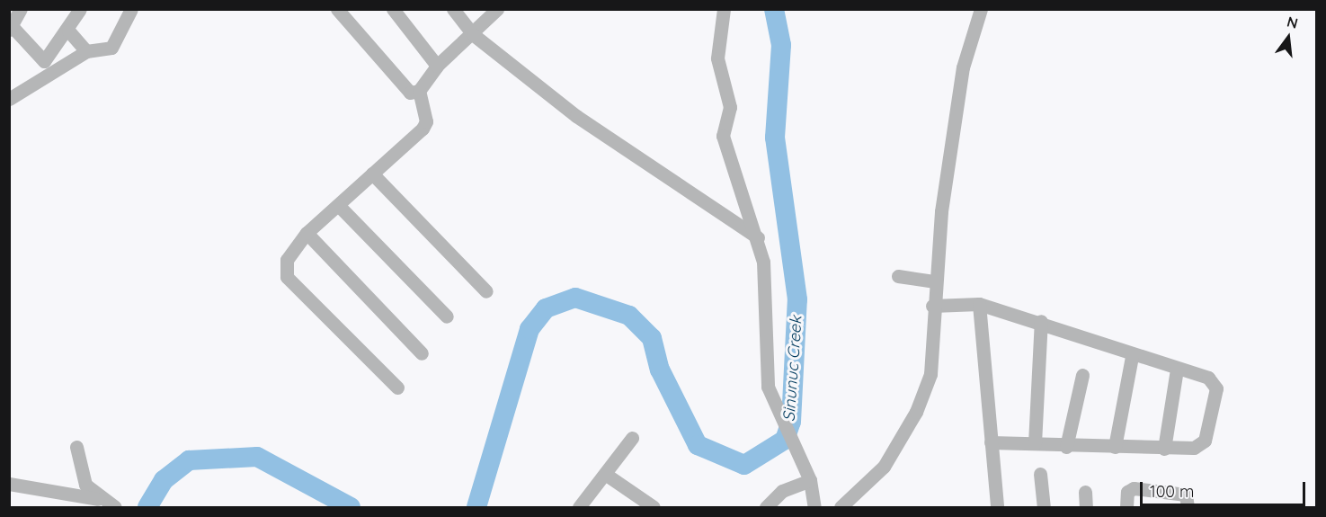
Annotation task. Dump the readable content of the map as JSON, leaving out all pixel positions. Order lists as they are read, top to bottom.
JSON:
{
  "water": ["Sinunuc Creek"],
  "scale_bar": "100 m",
  "north": "top"
}
